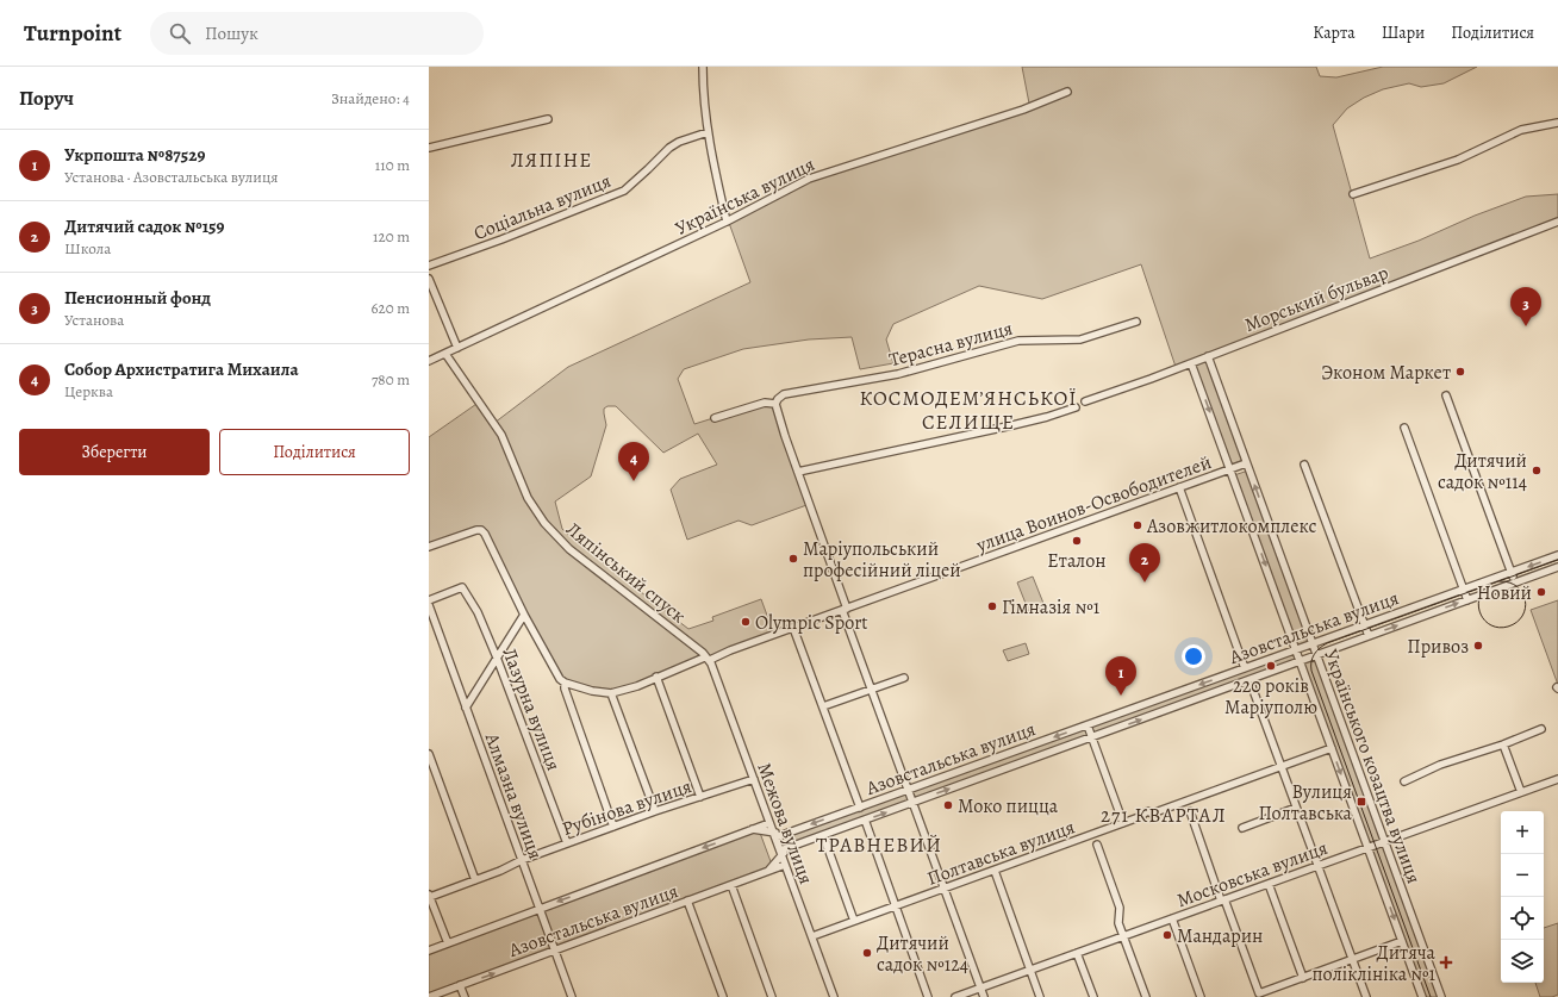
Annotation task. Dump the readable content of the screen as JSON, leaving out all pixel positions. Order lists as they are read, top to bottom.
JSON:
{
  "streets": {
    "street": [
      "Українська вулиця",
      "Соціальна вулиця",
      "Морський бульвар",
      "Терасна вулиця",
      "улица Воинов-Освободителей",
      "Ляпінський спуск",
      "Азовстальська вулиця",
      "Лазурна вулиця",
      "Українського козацтва вулиця",
      "Алмазна вулиця",
      "Рубінова вулиця",
      "Межова вулиця",
      "Полтавська вулиця",
      "Московська вулиця"
    ]
  },
  "crossings": [
    ["Українська вулиця", "Ляпінський спуск"],
    ["Морський бульвар", "Українського козацтва вулиця"],
    ["улица Воинов-Освободителей", "Ляпінський спуск"],
    ["улица Воинов-Освободителей", "Українського козацтва вулиця"],
    ["улица Воинов-Освободителей", "Межова вулиця"],
    ["Ляпінський спуск", "Межова вулиця"],
    ["Азовстальська вулиця", "Українського козацтва вулиця"],
    ["Азовстальська вулиця", "Алмазна вулиця"],
    ["Азовстальська вулиця", "Межова вулиця"],
    ["Лазурна вулиця", "Рубінова вулиця"],
    ["Українського козацтва вулиця", "Полтавська вулиця"],
    ["Українського козацтва вулиця", "Московська вулиця"],
    ["Алмазна вулиця", "Рубінова вулиця"],
    ["Рубінова вулиця", "Межова вулиця"],
    ["Межова вулиця", "Полтавська вулиця"]
  ],
  "districts": [
    "ЛЯПІНЕ",
    "КОСМОДЕМ’ЯНСЬКОЇ СЕЛИЩЕ",
    "271 КВАРТАЛ",
    "ТРАВНЕВИЙ"
  ],
  "places": {
    "other": [
      "Эконом Маркет",
      "Дитячий садок №114",
      "Азовжитлокомплекс",
      "Еталон",
      "Маріупольський професійний ліцей",
      "Новий",
      "Гімназія №1",
      "Olympic Sport",
      "Привоз",
      "220 років Маріуполю",
      "Моко пицца",
      "Мандарин",
      "Дитячий садок №124"
    ],
    "transit": ["Вулиця Полтавська"],
    "health": ["Дитяча поліклініка №1"]
  },
  "page": {
    "header": "Turnpoint",
    "search": "Пошук",
    "nav": ["Карта", "Шари", "Поділитися"],
    "heading": ["Поруч", "Знайдено: 4"],
    "list": [
      {
        "mark": "1",
        "name": "Укрпошта №87529",
        "note": "Установа · Азовстальська вулиця",
        "value": "110 m"
      },
      {
        "mark": "2",
        "name": "Дитячий садок №159",
        "note": "Школа",
        "value": "120 m"
      },
      {
        "mark": "3",
        "name": "Пенсионный фонд",
        "note": "Установа",
        "value": "620 m"
      },
      {
        "mark": "4",
        "name": "Собор Архистратига Михаила",
        "note": "Церква",
        "value": "780 m"
      }
    ],
    "pins": [
      "3",
      "4",
      "2",
      "1"
    ],
    "buttons": ["Зберегти", "Поділитися"],
    "map_buttons": ["+", "−"]
  }
}
